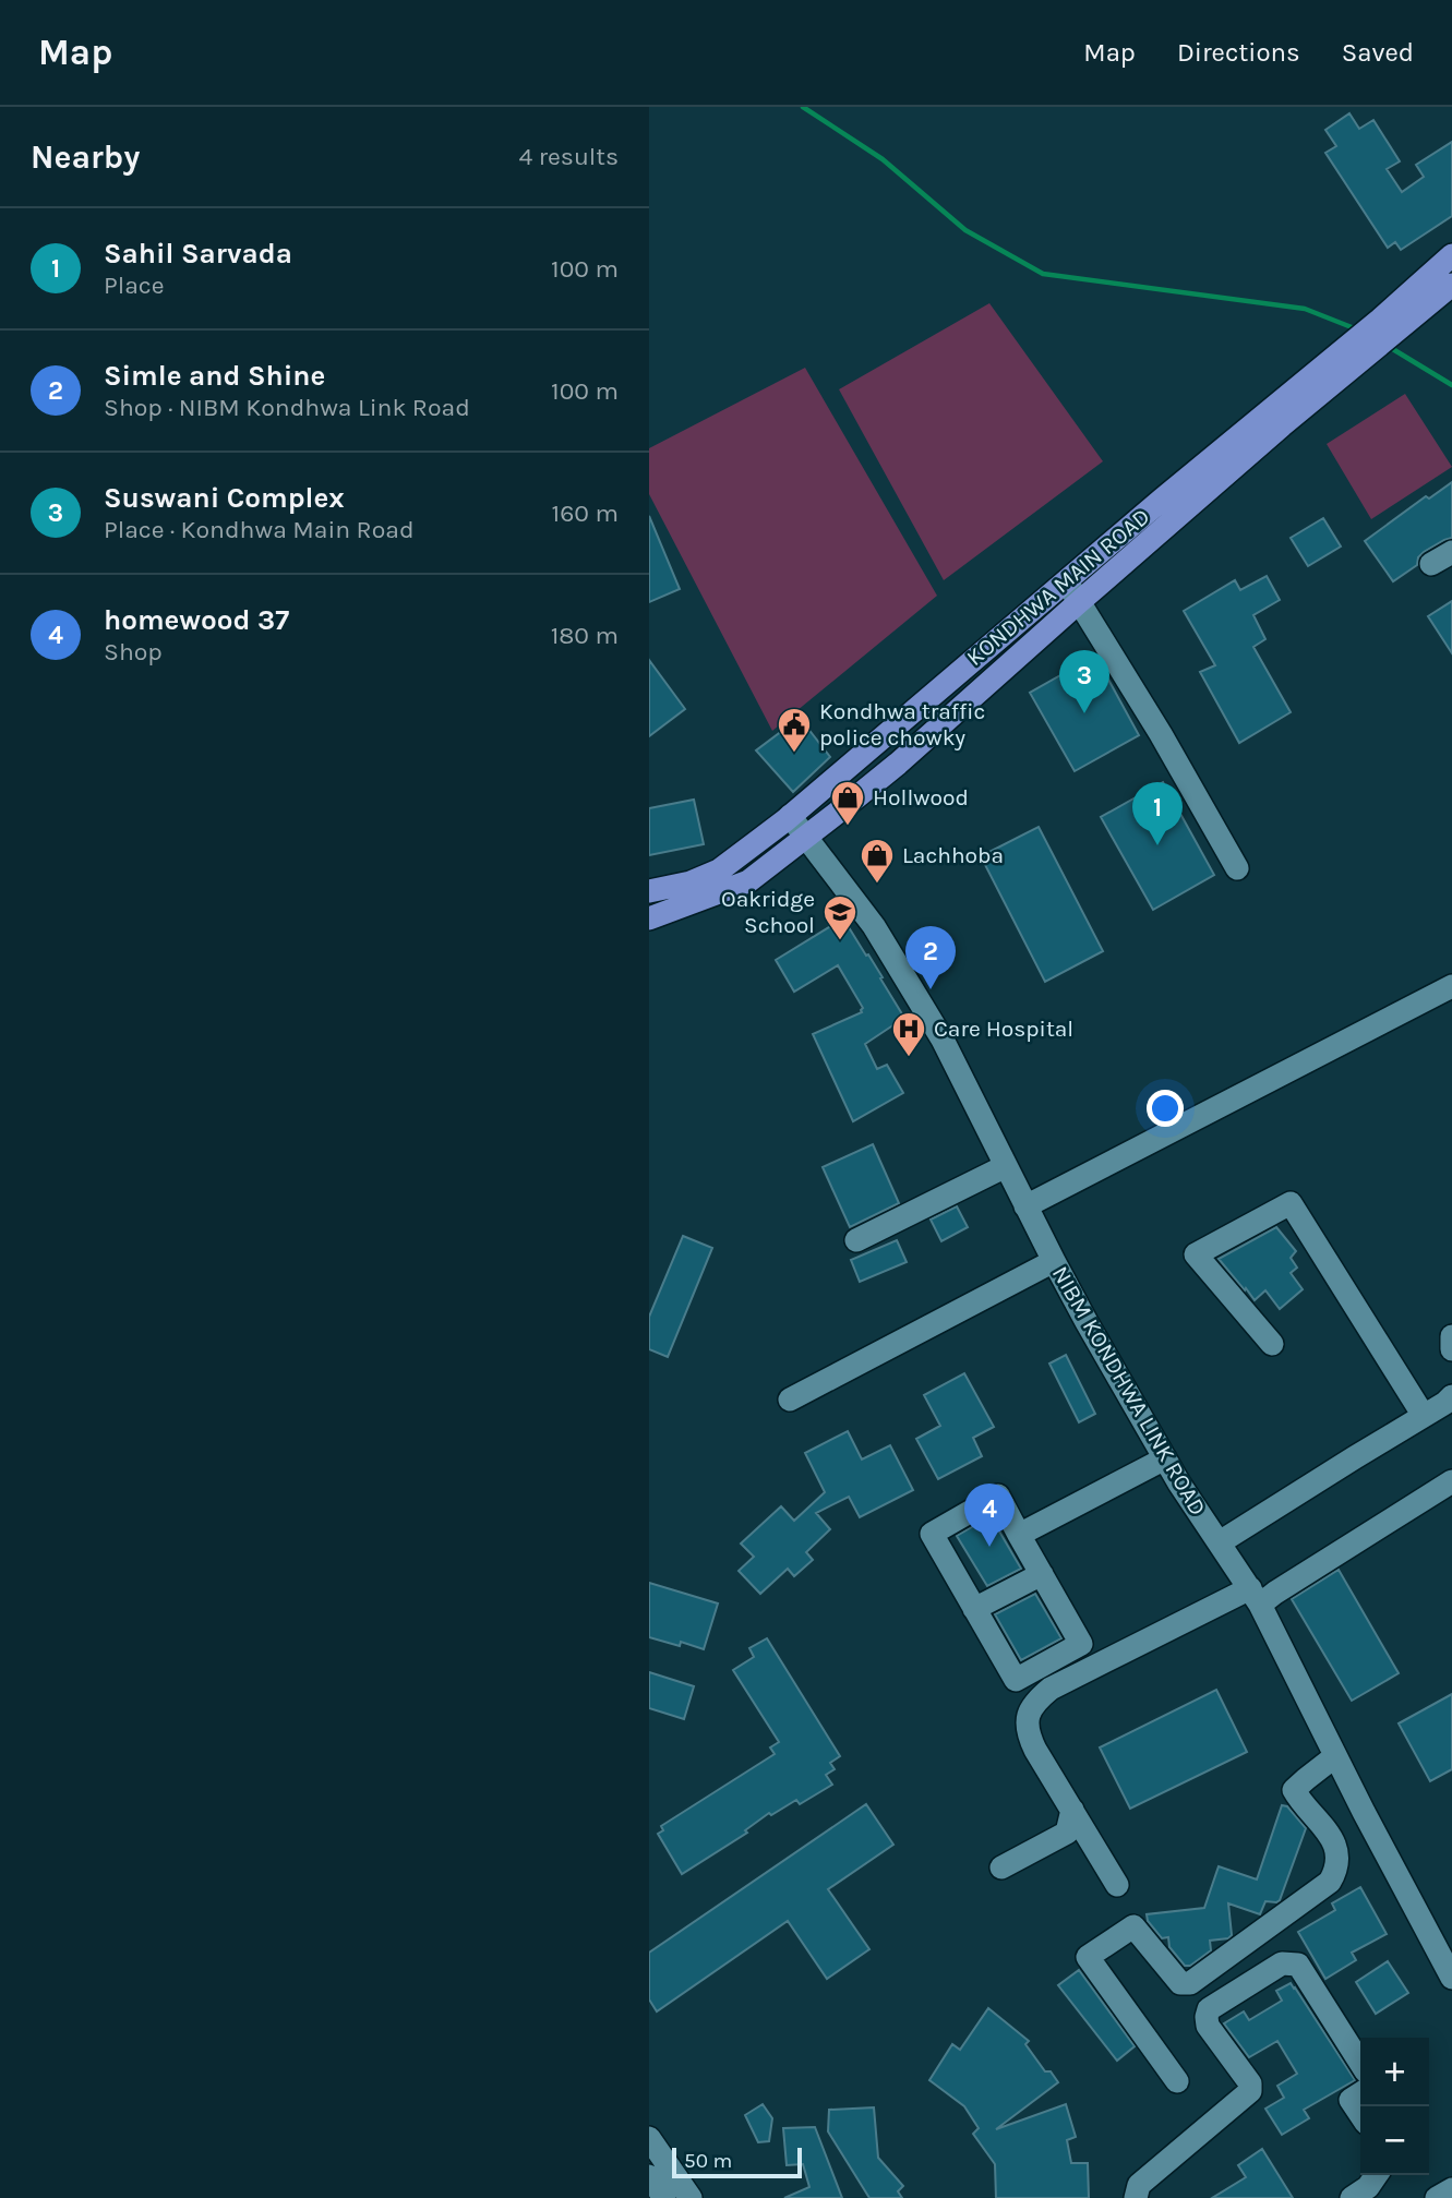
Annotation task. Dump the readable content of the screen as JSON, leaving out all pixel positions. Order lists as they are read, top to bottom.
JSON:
{
  "streets": {
    "main road": ["KONDHWA MAIN ROAD"],
    "street": ["NIBM KONDHWA LINK ROAD"]
  },
  "crossings": [
    ["KONDHWA MAIN ROAD", "NIBM KONDHWA LINK ROAD"]
  ],
  "places": {
    "public building": ["Kondhwa traffic police chowky"],
    "shop": ["Hollwood", "Lachhoba"],
    "school or university": ["Oakridge School"],
    "hospital": ["Care Hospital"]
  },
  "scale_bar": "50 m",
  "page": {
    "header": "Map",
    "nav": ["Map", "Directions", "Saved"],
    "heading": ["Nearby", "4 results"],
    "list": [
      {
        "mark": "1",
        "name": "Sahil Sarvada",
        "note": "Place",
        "value": "100 m"
      },
      {
        "mark": "2",
        "name": "Simle and Shine",
        "note": "Shop · NIBM Kondhwa Link Road",
        "value": "100 m"
      },
      {
        "mark": "3",
        "name": "Suswani Complex",
        "note": "Place · Kondhwa Main Road",
        "value": "160 m"
      },
      {
        "mark": "4",
        "name": "homewood 37",
        "note": "Shop",
        "value": "180 m"
      }
    ],
    "pins": [
      "3",
      "1",
      "2",
      "4"
    ],
    "map_buttons": ["+", "−"],
    "scale": "50 m"
  }
}
